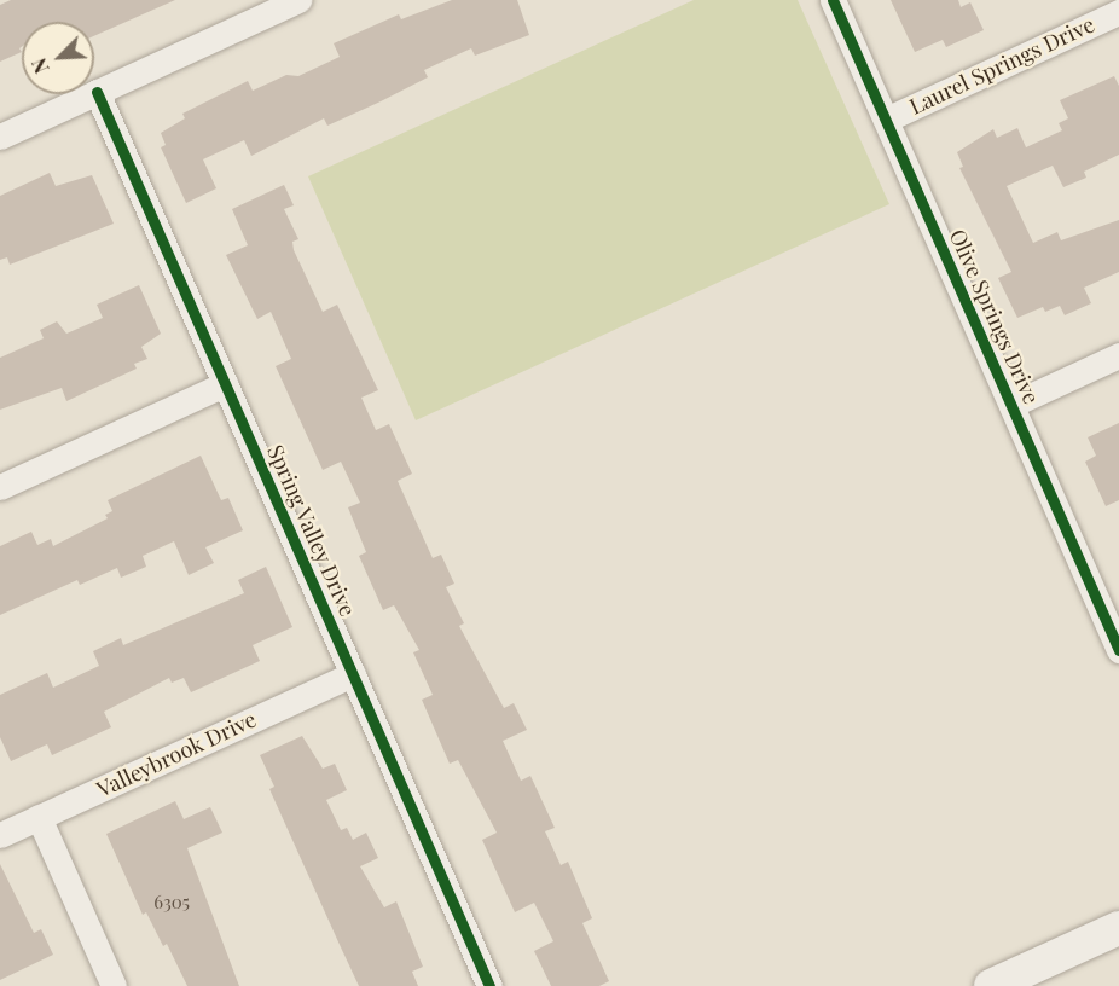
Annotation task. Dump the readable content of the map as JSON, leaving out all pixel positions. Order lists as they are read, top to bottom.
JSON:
{
  "streets": {
    "street": [
      "Laurel Springs Drive",
      "Olive Springs Drive",
      "Spring Valley Drive",
      "Valleybrook Drive"
    ]
  },
  "crossings": [
    ["Laurel Springs Drive", "Olive Springs Drive"],
    ["Spring Valley Drive", "Valleybrook Drive"]
  ],
  "house_numbers": ["6305"],
  "north": "bottom left"
}
